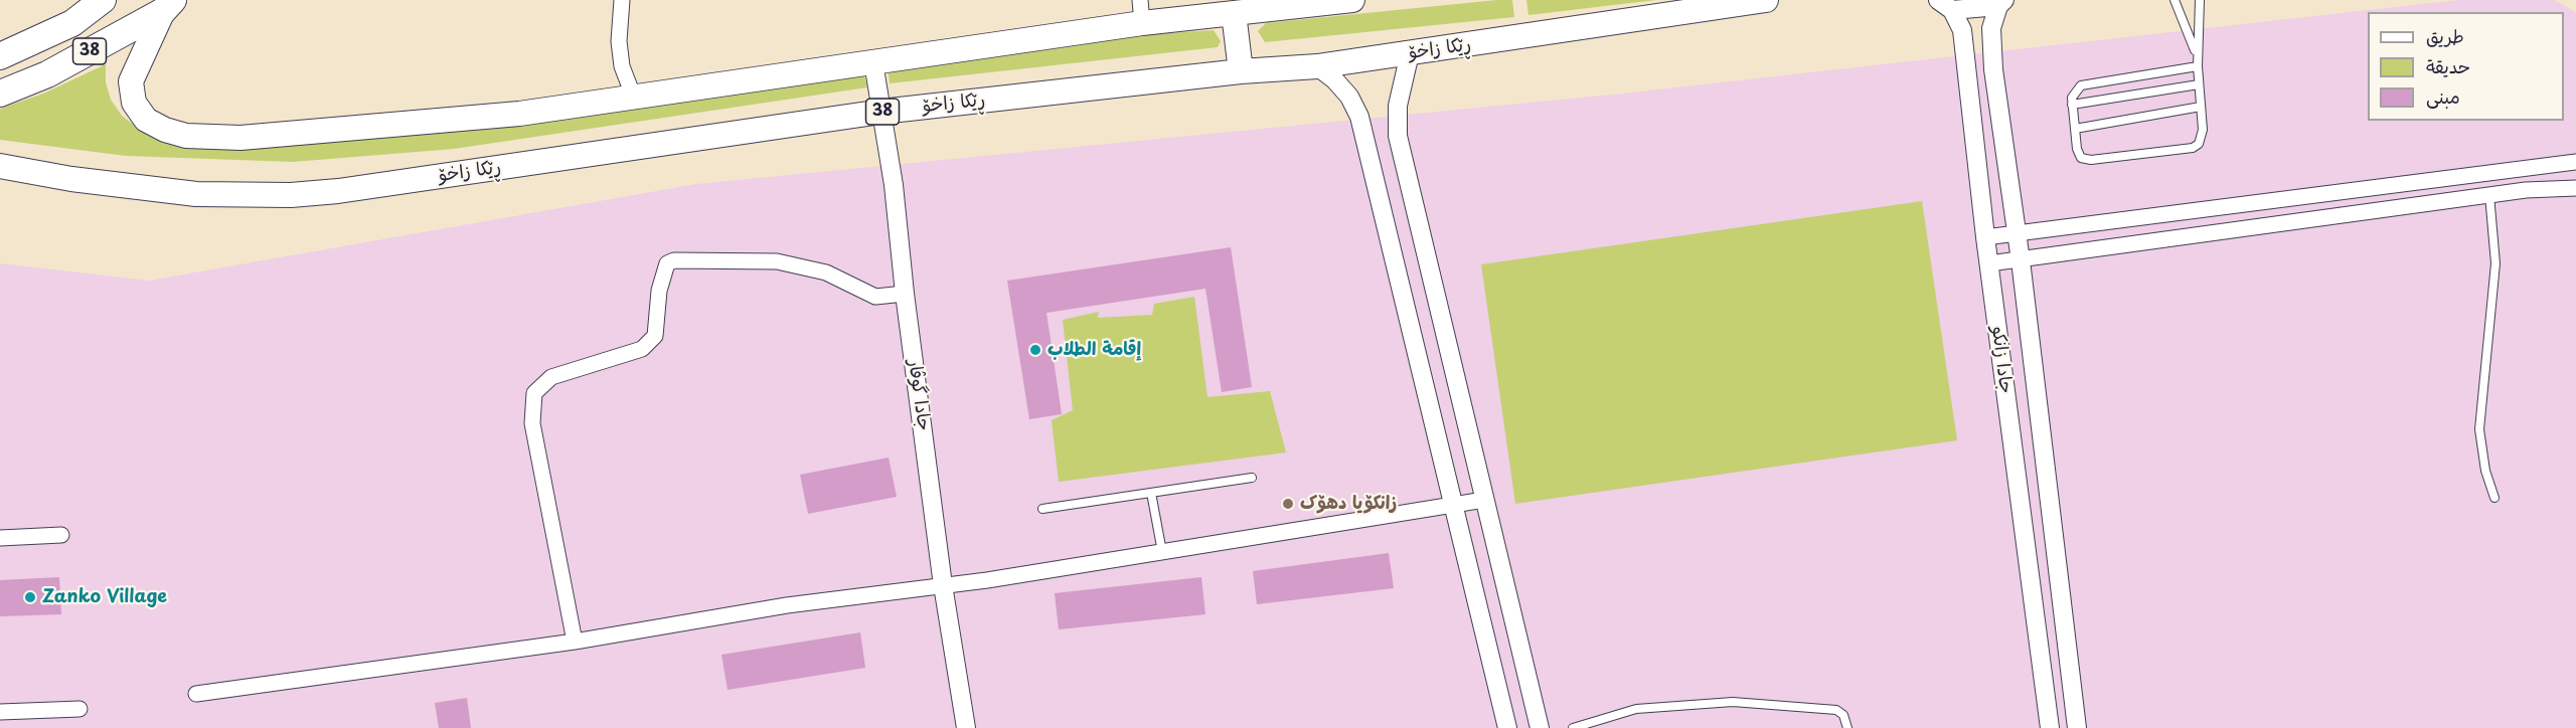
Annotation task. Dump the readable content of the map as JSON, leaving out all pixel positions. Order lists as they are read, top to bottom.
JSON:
{
  "streets": {
    "highway": ["38"],
    "main road": ["ڕێکا زاخۆ"],
    "street": ["جادا زانکو", "جادا گوڤار"]
  },
  "crossings": [
    ["ڕێکا زاخۆ", "جادا گوڤار"],
    ["38", "جادا گوڤار"]
  ],
  "places": ["إقامة الطلاب", "زانکۆیا دهۆک", "Zanko Village"],
  "legend": ["طريق", "حديقة", "مبنى"]
}
